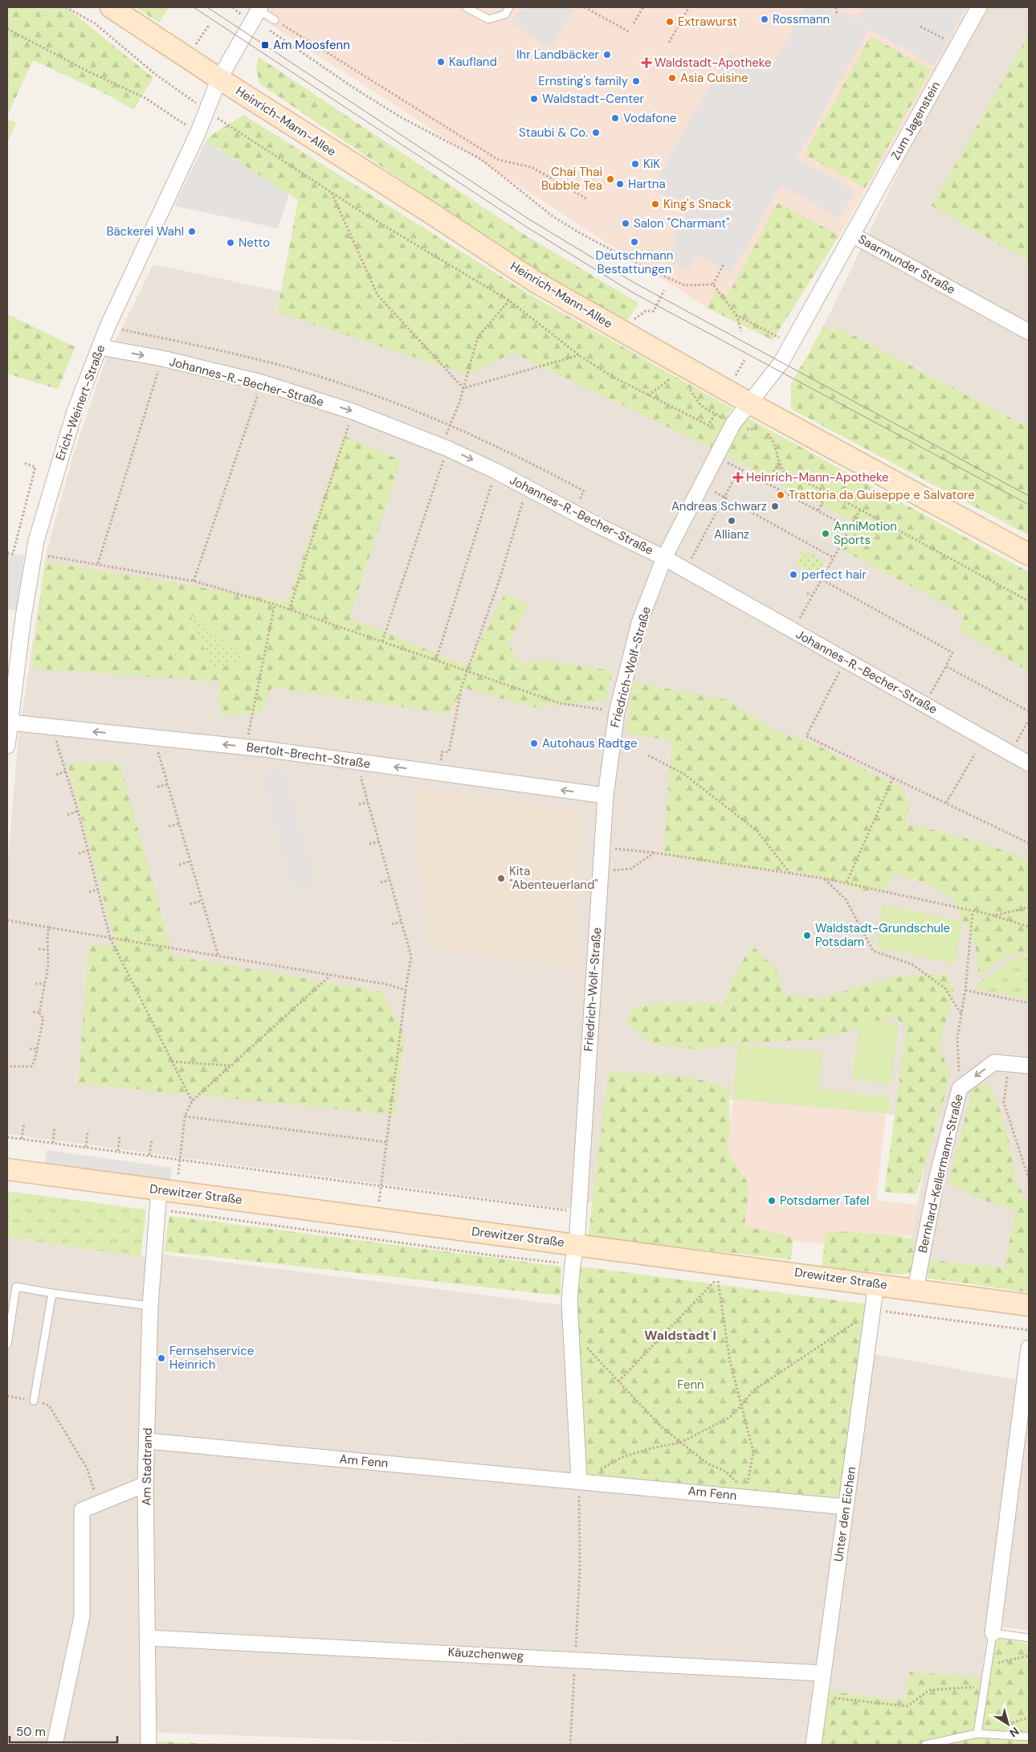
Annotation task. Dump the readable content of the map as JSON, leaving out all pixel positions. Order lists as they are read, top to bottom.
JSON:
{
  "streets": {
    "main road": ["Heinrich-Mann-Allee", "Drewitzer Straße"],
    "street": [
      "Zum Jagenstein",
      "Saarmunder Straße",
      "Johannes-R.-Becher-Straße",
      "Erich-Weinert-Straße",
      "Friedrich-Wolf-Straße",
      "Bertolt-Brecht-Straße",
      "Bernhard-Kellermann-Straße",
      "Am Fenn",
      "Am Stadtrand",
      "Unter den Eichen",
      "Käuzchenweg"
    ]
  },
  "crossings": [
    ["Zum Jagenstein", "Saarmunder Straße"],
    ["Heinrich-Mann-Allee", "Saarmunder Straße"],
    ["Heinrich-Mann-Allee", "Erich-Weinert-Straße"],
    ["Heinrich-Mann-Allee", "Friedrich-Wolf-Straße"],
    ["Saarmunder Straße", "Friedrich-Wolf-Straße"],
    ["Johannes-R.-Becher-Straße", "Erich-Weinert-Straße"],
    ["Johannes-R.-Becher-Straße", "Friedrich-Wolf-Straße"],
    ["Erich-Weinert-Straße", "Bertolt-Brecht-Straße"],
    ["Friedrich-Wolf-Straße", "Bertolt-Brecht-Straße"],
    ["Friedrich-Wolf-Straße", "Drewitzer Straße"],
    ["Bernhard-Kellermann-Straße", "Drewitzer Straße"],
    ["Drewitzer Straße", "Am Stadtrand"],
    ["Drewitzer Straße", "Unter den Eichen"],
    ["Am Fenn", "Am Stadtrand"],
    ["Am Fenn", "Unter den Eichen"],
    ["Am Stadtrand", "Käuzchenweg"],
    ["Unter den Eichen", "Käuzchenweg"]
  ],
  "one_way": ["Bertolt-Brecht-Straße"],
  "districts": ["Waldstadt I"],
  "parks": ["Fenn"],
  "places": {
    "other": [
      "Rossmann",
      "Extrawurst",
      "Ihr Landbäcker",
      "Kaufland",
      "Asia Cuisine",
      "Ernsting's family",
      "Waldstadt-Center",
      "Vodafone",
      "Staubi & Co.",
      "KiK",
      "Chai Thai Bubble Tea",
      "Hartna",
      "King's Snack",
      "Salon \"Charmant\"",
      "Bäckerei Wahl",
      "Deutschmann Bestattungen",
      "Netto",
      "Trattoria da Guiseppe e Salvatore",
      "Andreas Schwarz",
      "Allianz",
      "AnniMotion Sports",
      "perfect hair",
      "Autohaus Radtge",
      "Kita \"Abenteuerland\"",
      "Waldstadt-Grundschule Potsdam",
      "Potsdamer Tafel",
      "Fernsehservice Heinrich"
    ],
    "transit": ["Am Moosfenn"],
    "health": ["Waldstadt-Apotheke", "Heinrich-Mann-Apotheke"]
  },
  "scale_bar": "50 m",
  "north": "bottom right"
}
